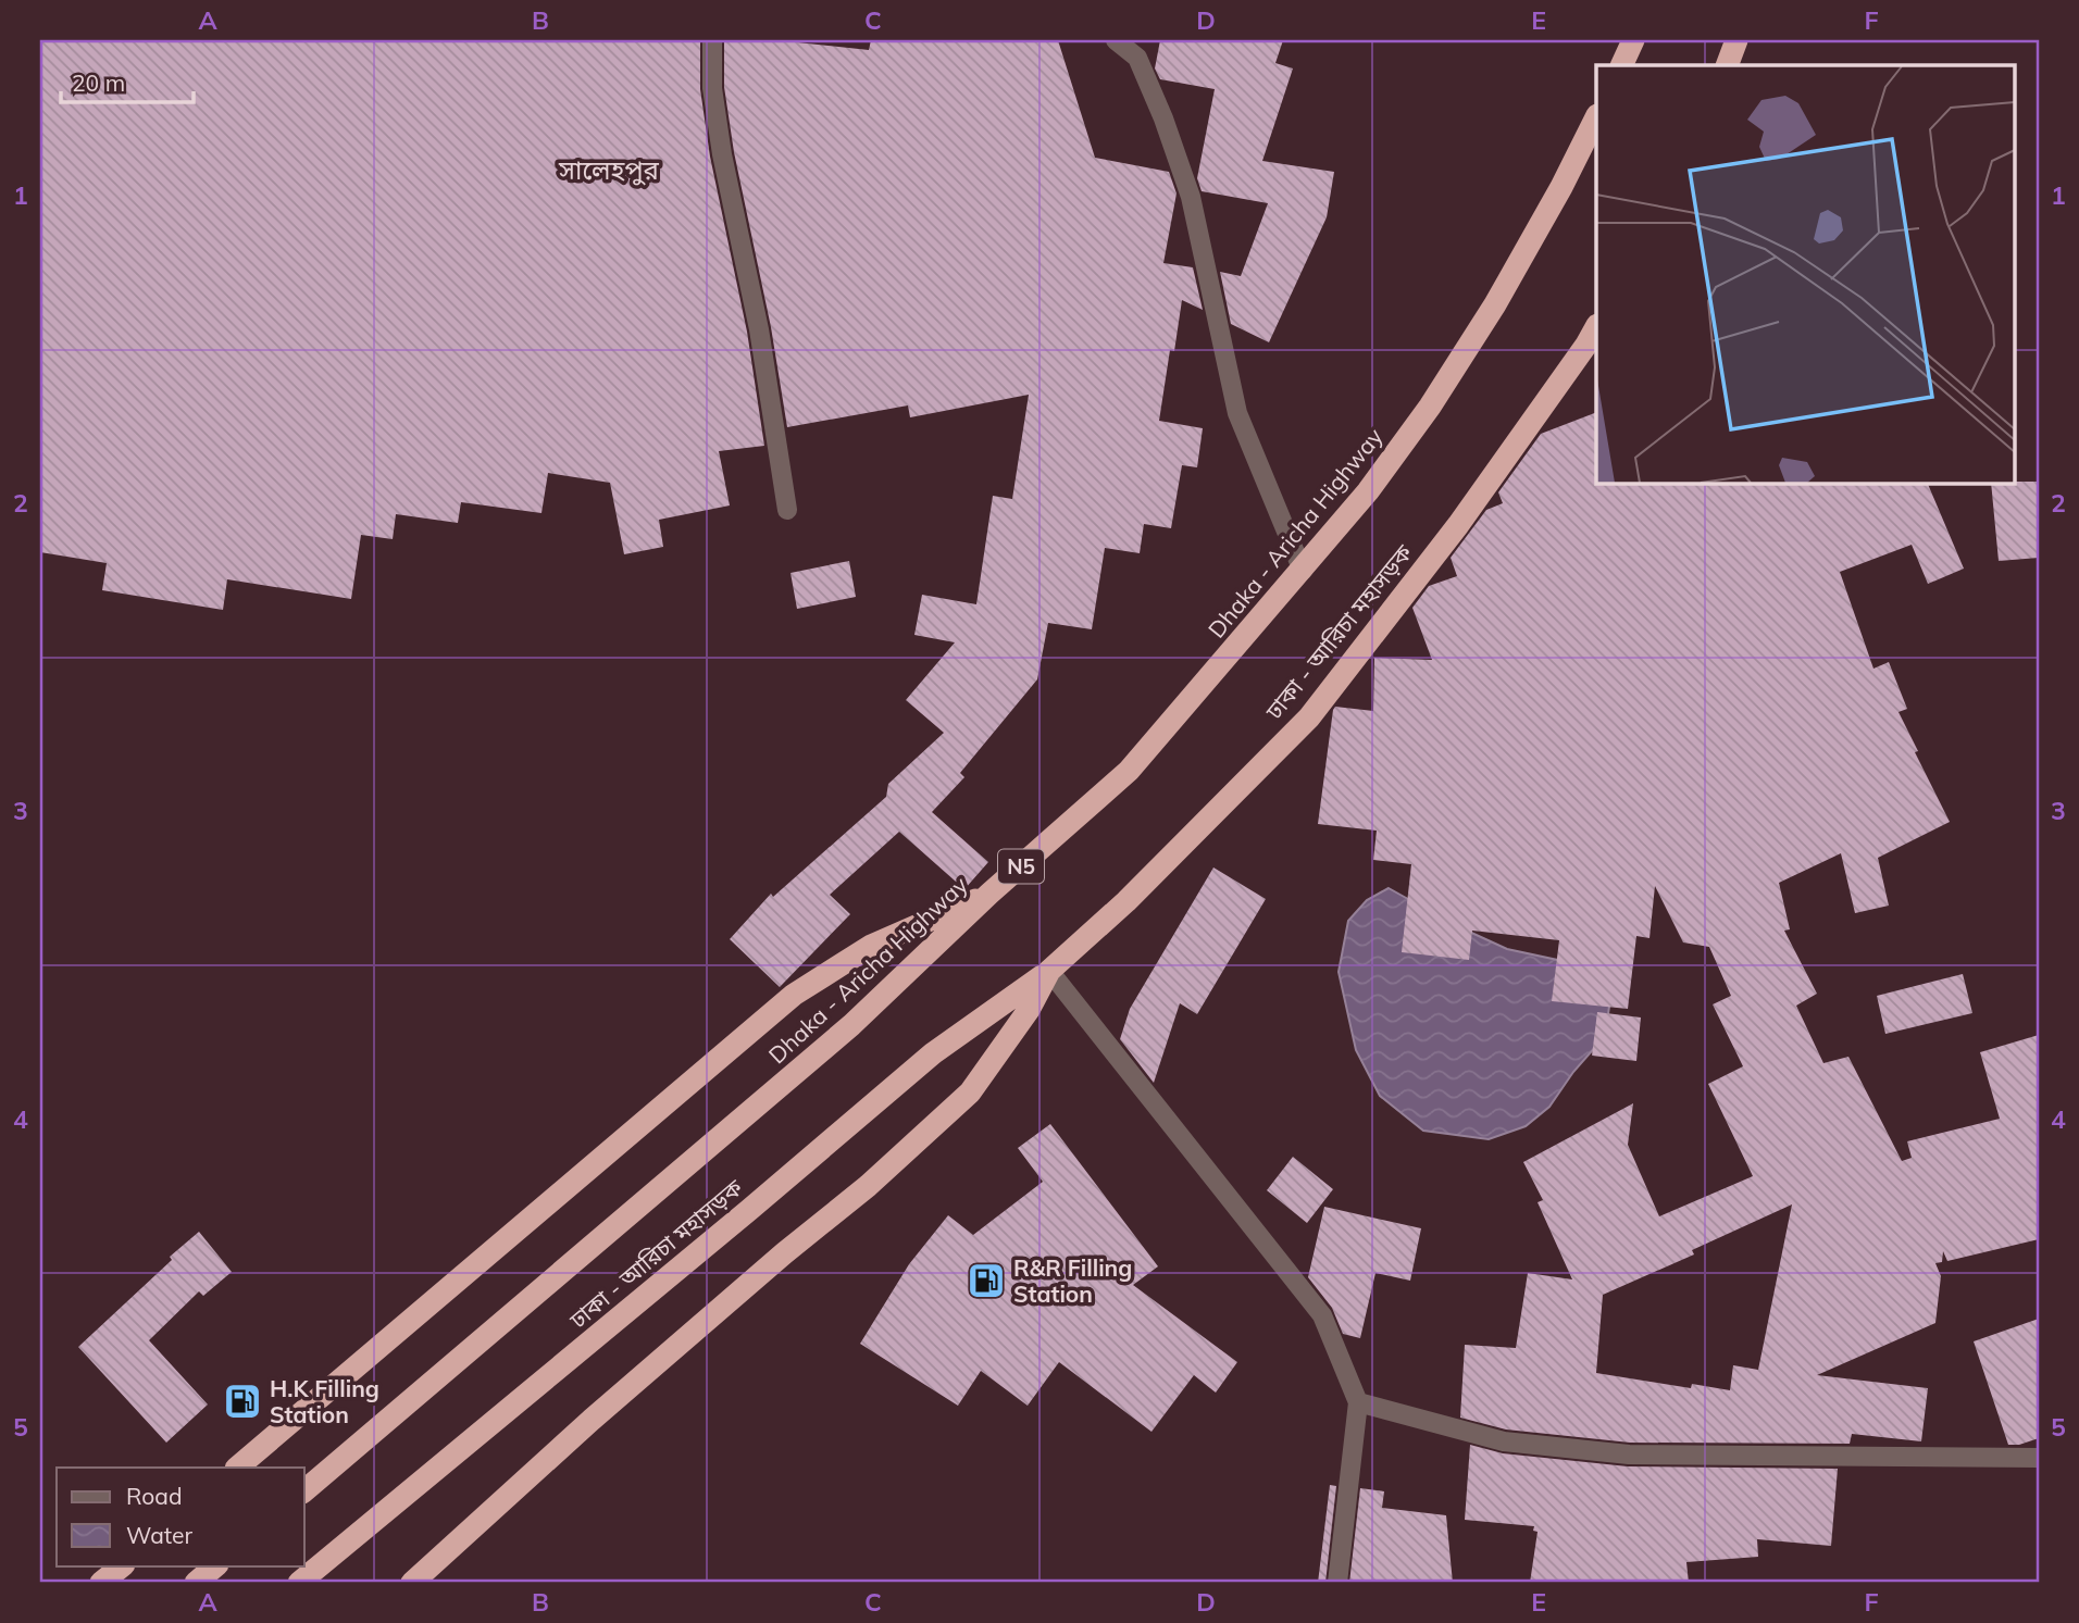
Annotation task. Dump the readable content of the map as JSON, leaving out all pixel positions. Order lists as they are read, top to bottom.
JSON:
{
  "streets": {
    "highway": ["Dhaka - Aricha Highway", "ঢাকা - আরিচা মহাসড়ক", "N5"]
  },
  "districts": ["সালেহপুর"],
  "places": {
    "fuel station": ["R&R Filling Station", "H.K Filling Station"]
  },
  "legend": ["Road", "Water"],
  "scale_bar": "20 m",
  "grid": {
    "columns": [
      "A",
      "B",
      "C",
      "D",
      "E",
      "F"
    ],
    "rows": [
      "1",
      "2",
      "3",
      "4",
      "5"
    ]
  }
}
